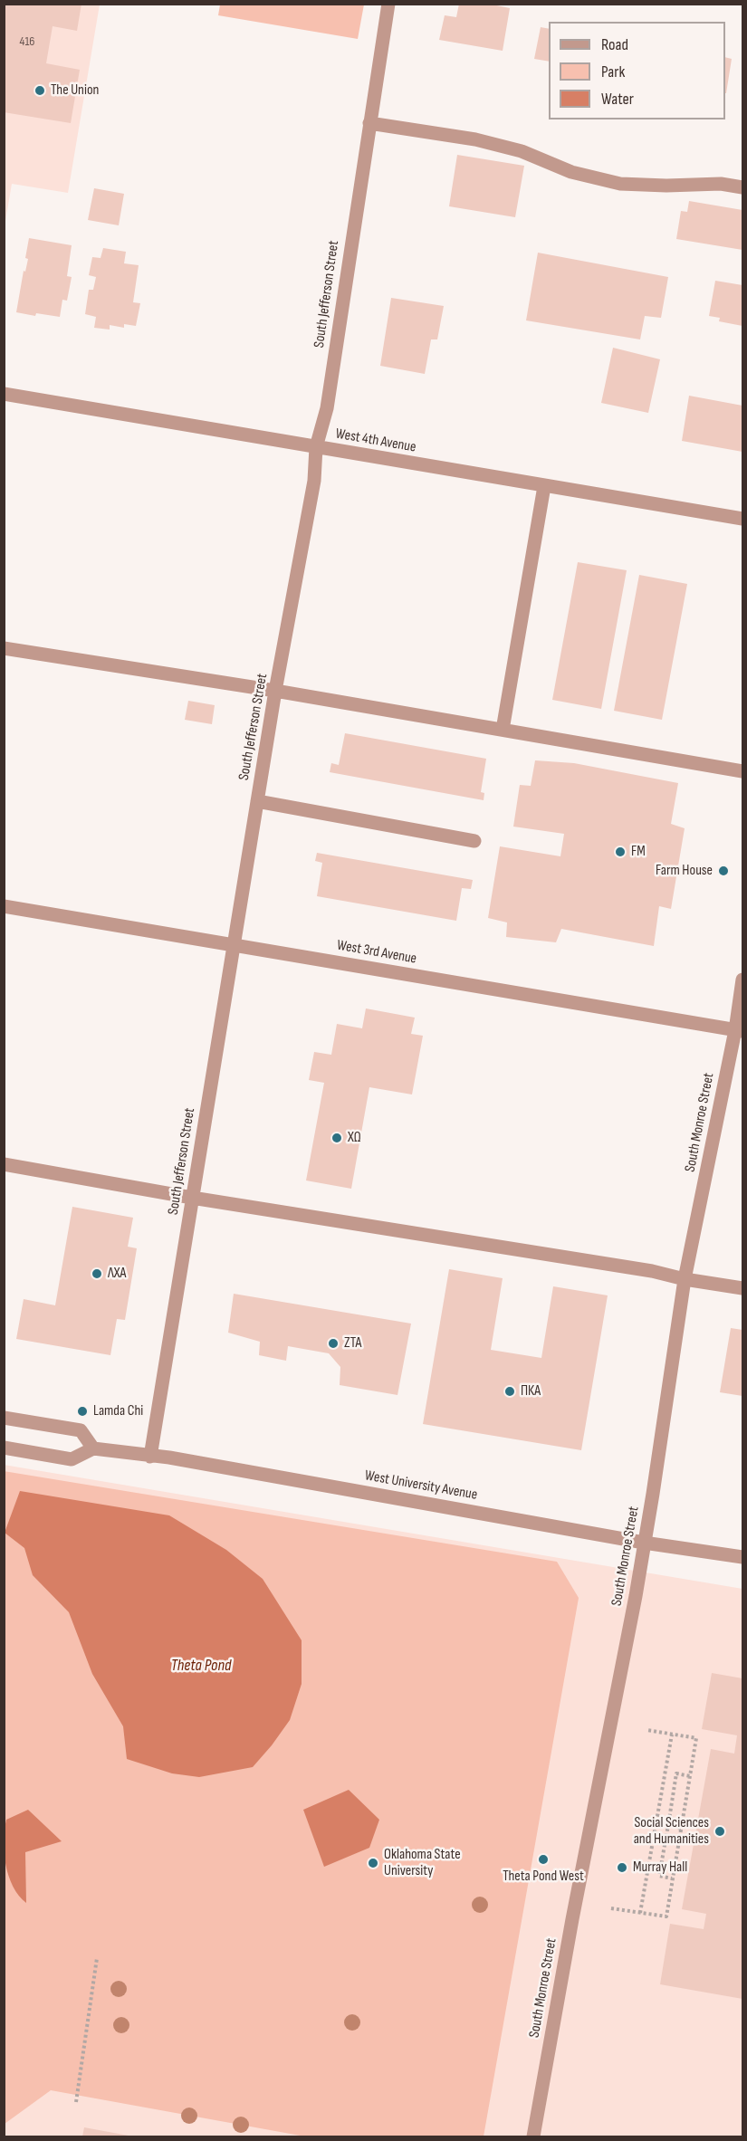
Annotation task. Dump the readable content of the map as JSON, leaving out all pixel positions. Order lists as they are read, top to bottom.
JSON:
{
  "streets": {
    "street": [
      "South Jefferson Street",
      "West 4th Avenue",
      "West 3rd Avenue",
      "South Monroe Street",
      "West University Avenue"
    ]
  },
  "crossings": [
    ["South Jefferson Street", "West 4th Avenue"],
    ["South Jefferson Street", "West 3rd Avenue"],
    ["South Jefferson Street", "West University Avenue"],
    ["West 3rd Avenue", "South Monroe Street"],
    ["South Monroe Street", "West University Avenue"]
  ],
  "water": ["Theta Pond"],
  "places": [
    "The Union",
    "FM",
    "Farm House",
    "XΩ",
    "ΛXA",
    "ΖΤΑ",
    "ΠΚΑ",
    "Lamda Chi",
    "Social Sciences and Humanities",
    "Theta Pond West",
    "Oklahoma State University",
    "Murray Hall"
  ],
  "house_numbers": ["416"],
  "legend": ["Road", "Park", "Water"]
}
